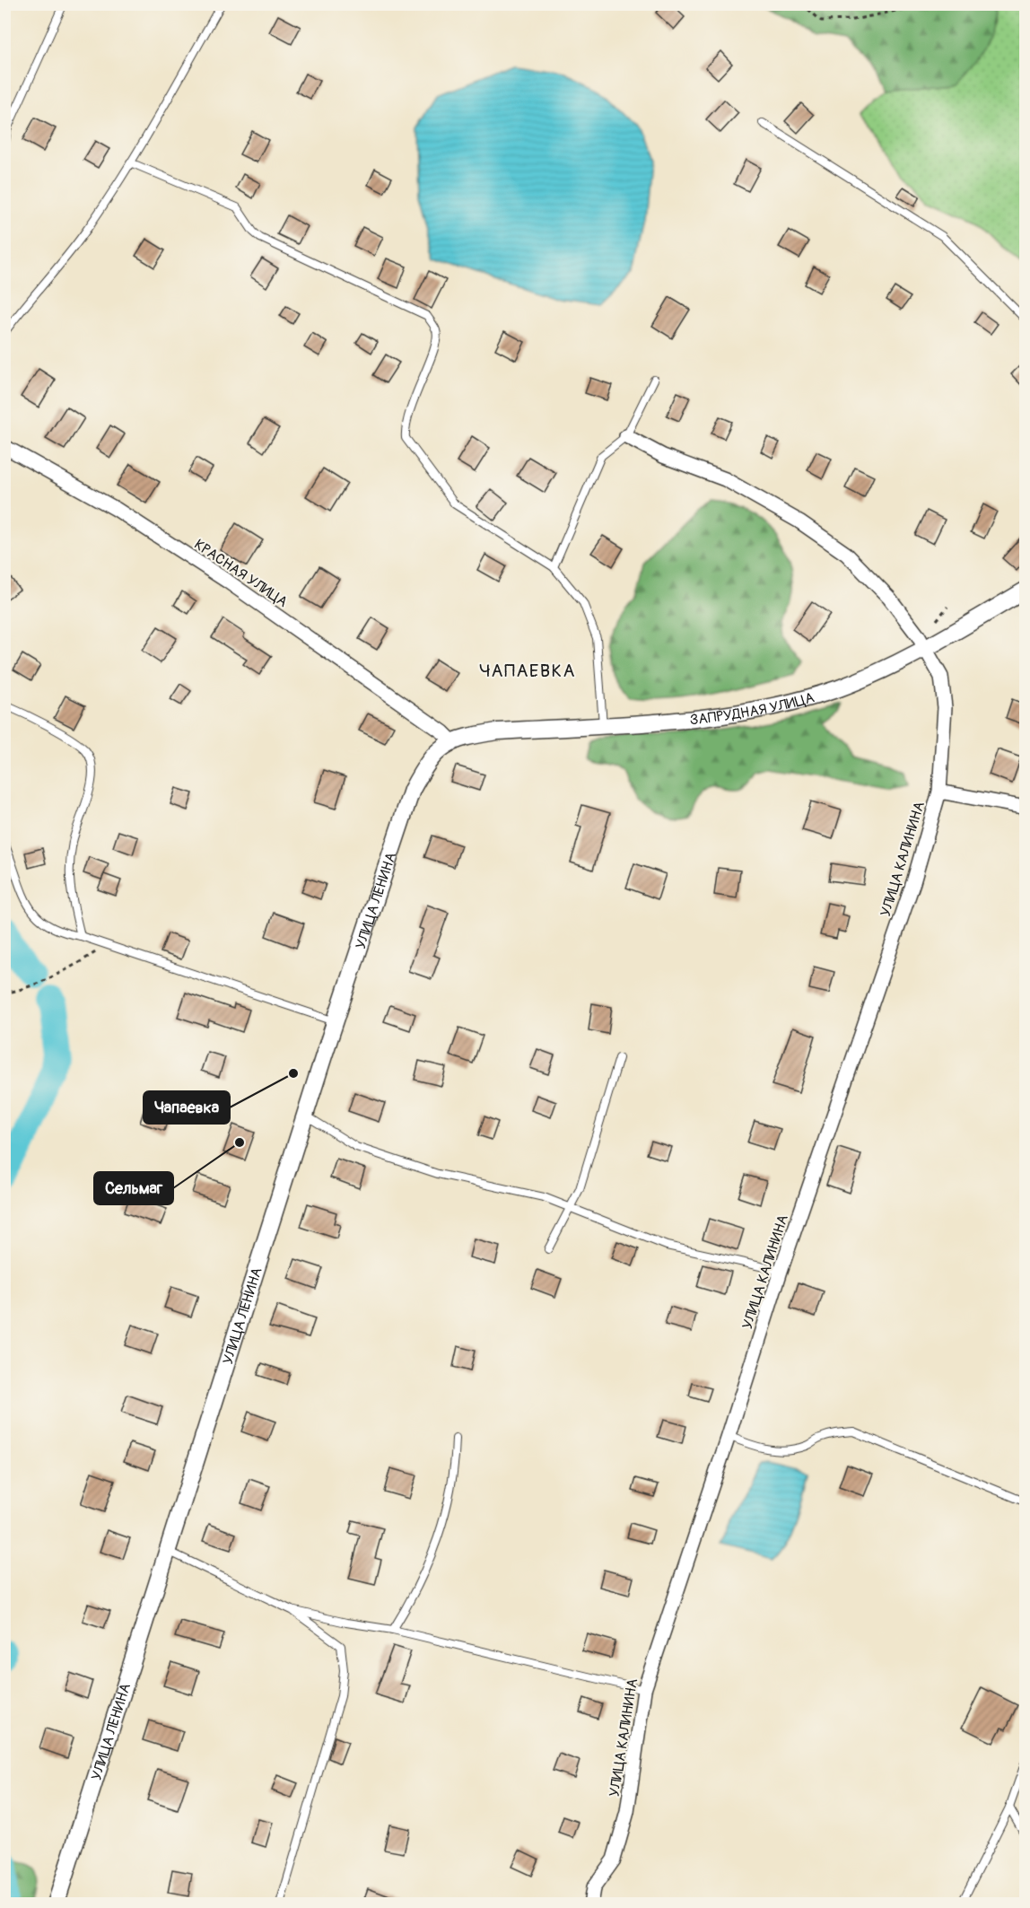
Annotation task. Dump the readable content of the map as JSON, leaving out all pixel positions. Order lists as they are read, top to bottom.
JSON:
{
  "streets": {
    "street": [
      "КРАСНАЯ УЛИЦА",
      "ЗАПРУДНАЯ УЛИЦА",
      "УЛИЦА КАЛИНИНА",
      "УЛИЦА ЛЕНИНА"
    ]
  },
  "crossings": [
    ["КРАСНАЯ УЛИЦА", "ЗАПРУДНАЯ УЛИЦА"],
    ["КРАСНАЯ УЛИЦА", "УЛИЦА ЛЕНИНА"],
    ["ЗАПРУДНАЯ УЛИЦА", "УЛИЦА КАЛИНИНА"],
    ["ЗАПРУДНАЯ УЛИЦА", "УЛИЦА ЛЕНИНА"]
  ],
  "districts": ["ЧАПАЕВКА"],
  "places": ["Чапаевка", "Сельмаг"]
}
